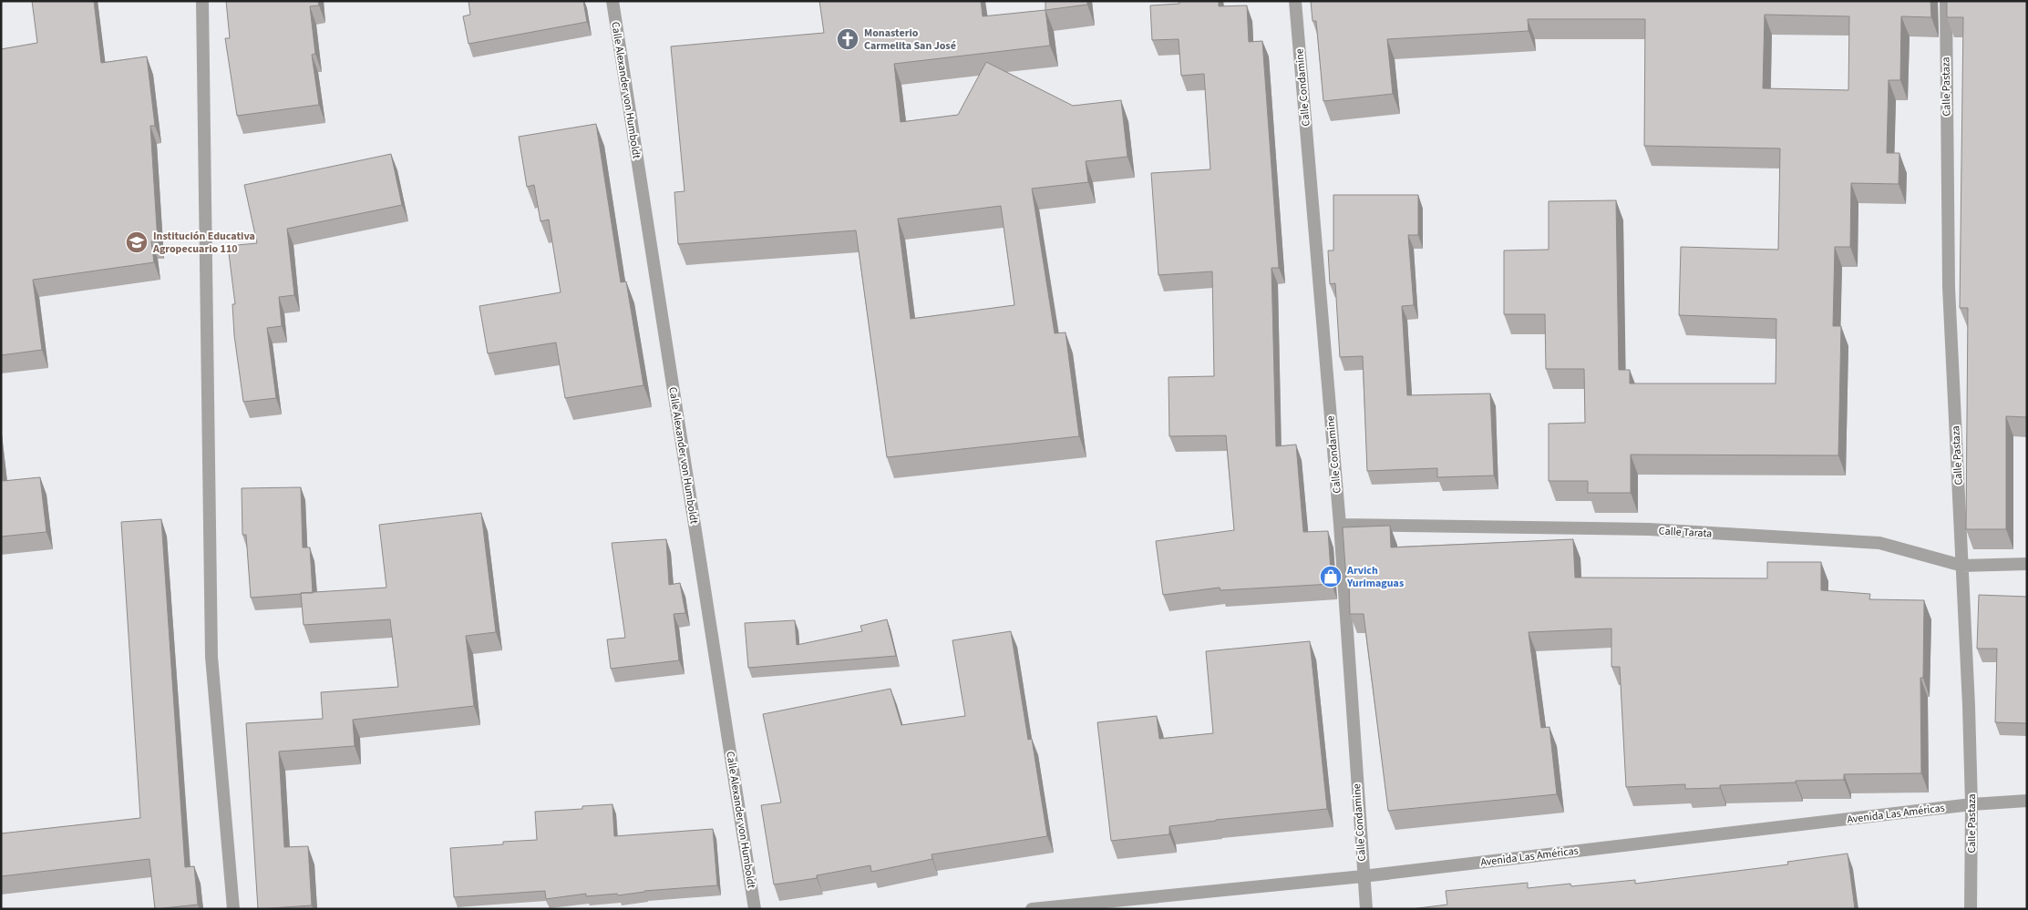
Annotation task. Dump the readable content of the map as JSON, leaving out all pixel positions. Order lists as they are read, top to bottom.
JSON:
{
  "streets": {
    "street": [
      "Calle Pastaza",
      "Calle Condamine",
      "Calle Alexander von Humboldt",
      "Calle Tarata",
      "Avenida Las Américas"
    ]
  },
  "crossings": [
    ["Calle Pastaza", "Calle Tarata"],
    ["Calle Pastaza", "Avenida Las Américas"],
    ["Calle Condamine", "Calle Tarata"],
    ["Calle Condamine", "Avenida Las Américas"]
  ],
  "places": {
    "church": ["Monasterio Carmelita San José"],
    "school or university": ["Institución Educativa Agropecuario 110"],
    "shop": ["Arvich Yurimaguas"]
  }
}
